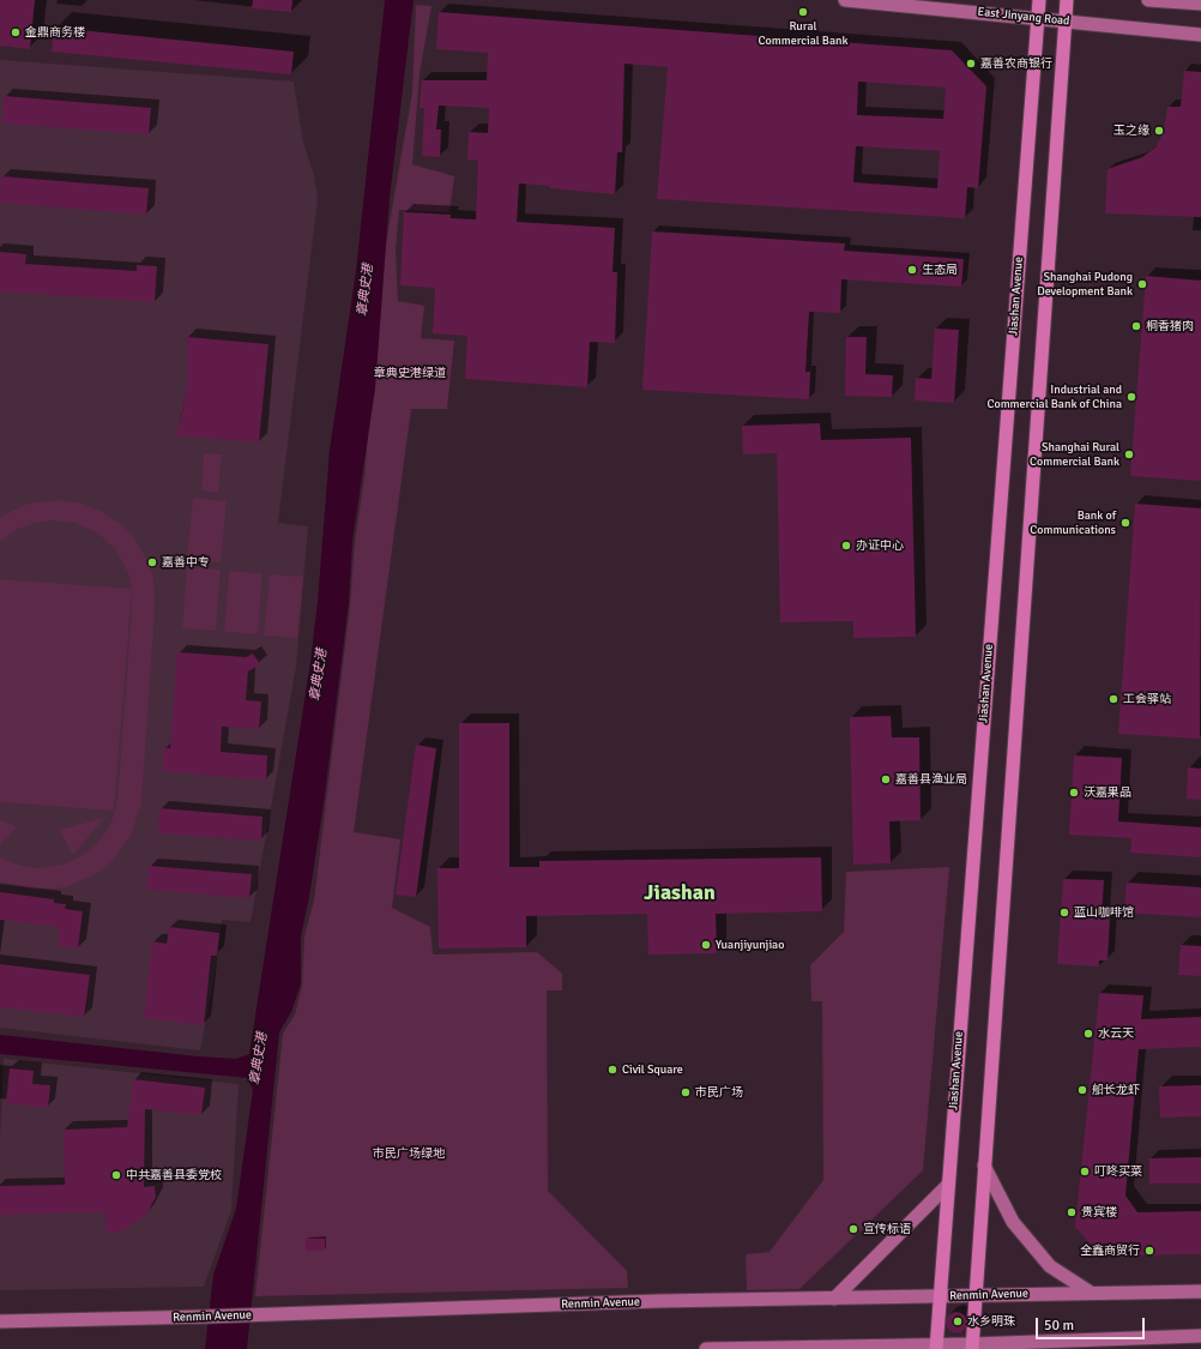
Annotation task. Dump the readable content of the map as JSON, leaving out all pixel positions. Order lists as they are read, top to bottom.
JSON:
{
  "streets": {
    "main road": ["East Jinyang Road", "Jiashan Avenue", "Renmin Avenue"]
  },
  "crossings": [
    ["East Jinyang Road", "Jiashan Avenue"],
    ["Jiashan Avenue", "Renmin Avenue"]
  ],
  "districts": ["Jiashan"],
  "water": ["章典史港"],
  "parks": ["章典史港绿道", "市民广场绿地"],
  "places": [
    "Rural Commercial Bank",
    "金鼎商务楼",
    "嘉善农商银行",
    "玉之缘",
    "生态局",
    "Shanghai Pudong Development Bank",
    "桐香猪肉",
    "Industrial and Commercial Bank of China",
    "Shanghai Rural Commercial Bank",
    "Bank of Communications",
    "办证中心",
    "嘉善中专",
    "工会驿站",
    "嘉善县渔业局",
    "沃嘉果品",
    "蓝山咖啡馆",
    "Yuanjiyunjiao",
    "水云天",
    "Civil Square",
    "船长龙虾",
    "市民广场",
    "叮咚买菜",
    "中共嘉善县委党校",
    "贵宾楼",
    "宣传标语",
    "全鑫商贸行",
    "水乡明珠"
  ],
  "scale_bar": "50 m"
}
